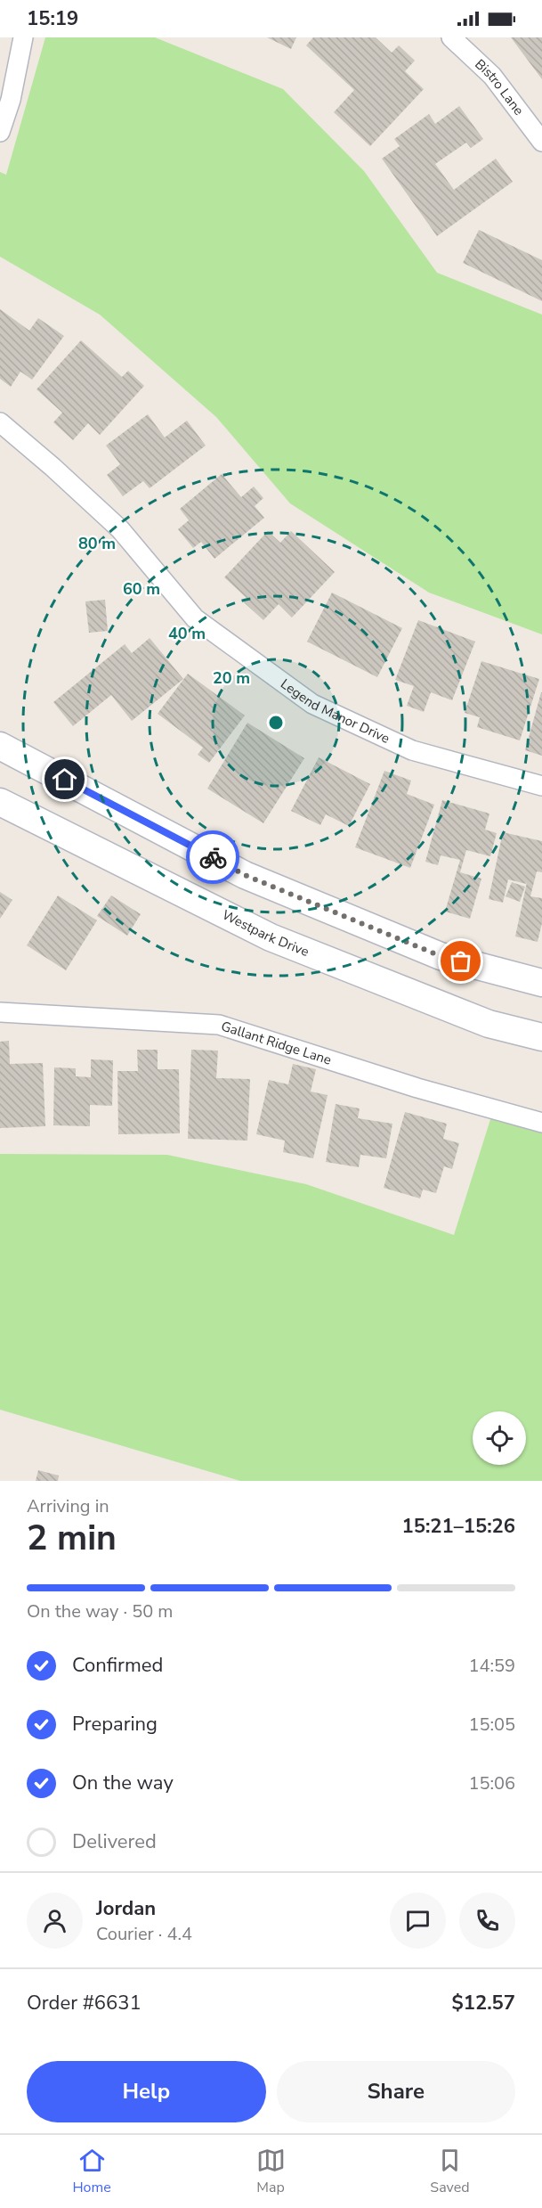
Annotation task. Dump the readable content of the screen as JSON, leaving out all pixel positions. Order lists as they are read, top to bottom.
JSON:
{
  "streets": {
    "main road": ["Westpark Drive"],
    "street": ["Bistro Lane", "Legend Manor Drive", "Gallant Ridge Lane"]
  },
  "page": {
    "status": "15:19",
    "heading": ["2 min", "Arriving in", "15:21–15:26"],
    "panel": [
      "Jordan",
      "Courier · 4.4",
      "Order #6631",
      "$12.57"
    ],
    "bar": "On the way · 50 m",
    "list": [
      ["Confirmed", "14:59"],
      ["Preparing", "15:05"],
      ["On the way", "15:06"],
      "Delivered"
    ],
    "buttons": ["Help", "Share"],
    "tabs": ["Home", "Map", "Saved"]
  },
  "rings": [
    "80 m",
    "60 m",
    "40 m",
    "20 m"
  ]
}
